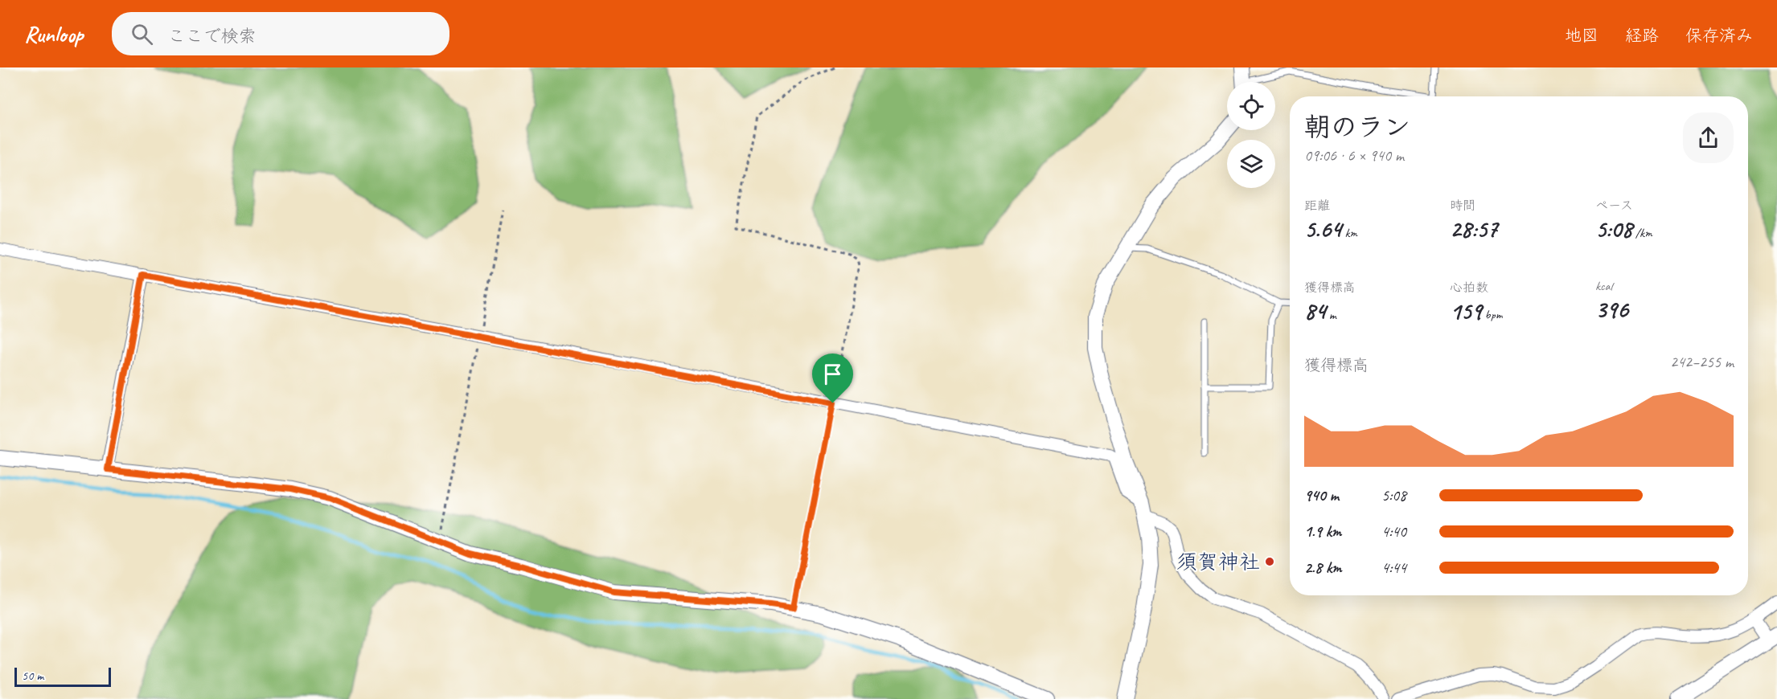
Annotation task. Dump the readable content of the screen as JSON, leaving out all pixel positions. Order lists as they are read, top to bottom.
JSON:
{
  "places": ["須賀神社"],
  "scale_bar": "50 m",
  "page": {
    "header": "Runloop",
    "search": "ここで検索",
    "nav": ["地図", "経路", "保存済み"],
    "heading": ["朝のラン", "09:06 · 6 × 940 m"],
    "stats": [
      ["距離", "5.64 km"],
      ["時間", "28:57"],
      ["ペース", "5:08 /km"],
      ["獲得標高", "84 m"],
      ["心拍数", "159 bpm"],
      ["kcal", "396"]
    ],
    "chart": ["獲得標高", "242–255 m"],
    "list": [
      {
        "name": "940 m",
        "note": "5:08"
      },
      {
        "name": "1.9 km",
        "note": "4:40"
      },
      {
        "name": "2.8 km",
        "note": "4:44"
      }
    ],
    "scale": "50 m"
  }
}
